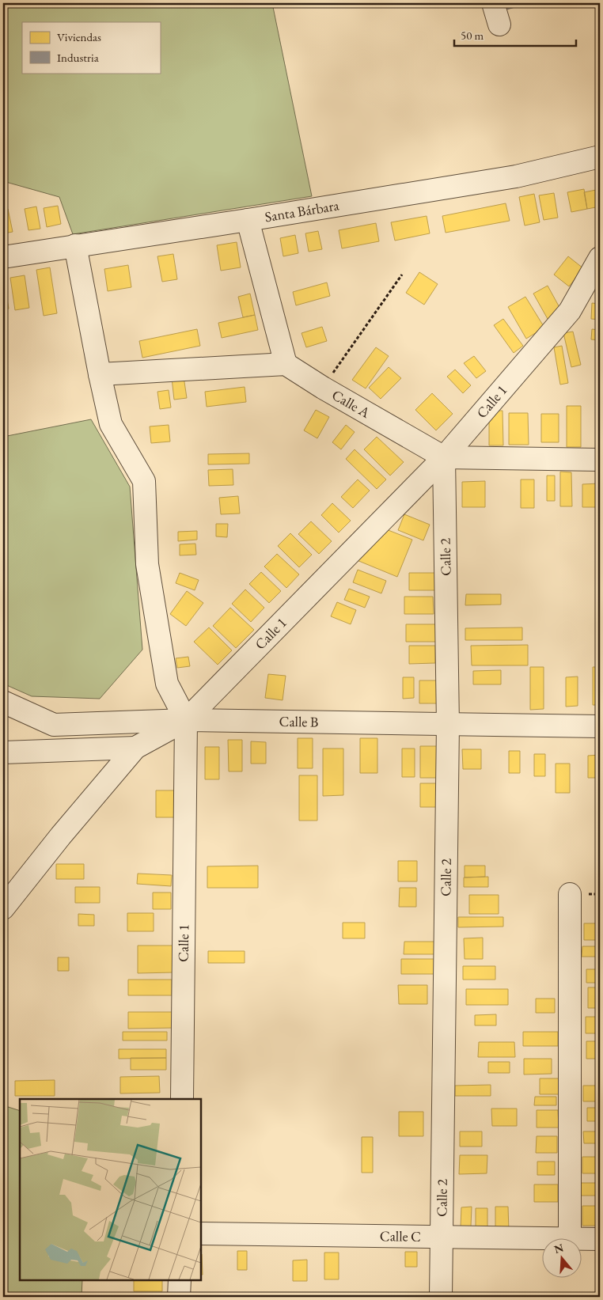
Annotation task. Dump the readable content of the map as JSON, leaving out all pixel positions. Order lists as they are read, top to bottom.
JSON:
{
  "streets": {
    "street": [
      "Santa Bárbara",
      "Calle 1",
      "Calle A",
      "Calle 2",
      "Calle B",
      "Calle C"
    ]
  },
  "crossings": [
    ["Calle 1", "Calle A"],
    ["Calle 1", "Calle 2"],
    ["Calle 1", "Calle B"],
    ["Calle A", "Calle 2"],
    ["Calle 2", "Calle B"],
    ["Calle 2", "Calle C"]
  ],
  "legend": ["Viviendas", "Industria"],
  "scale_bar": "50 m",
  "north": "top"
}
